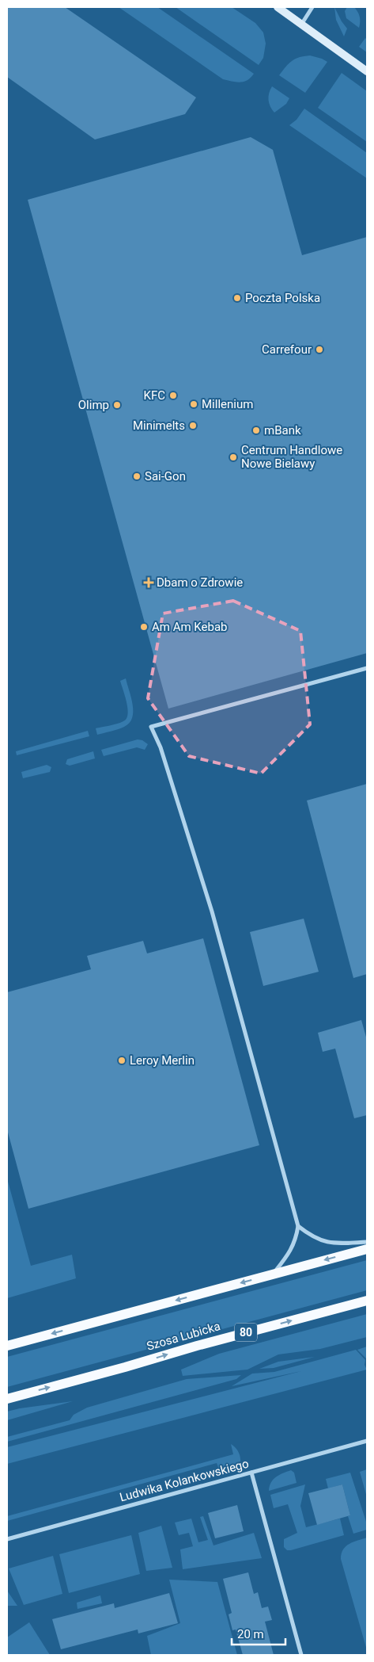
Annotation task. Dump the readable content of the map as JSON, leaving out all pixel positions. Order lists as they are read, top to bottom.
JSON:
{
  "streets": {
    "main road": ["80", "Szosa Lubicka"],
    "street": ["Ludwika Kolankowskiego"]
  },
  "places": {
    "other": [
      "Poczta Polska",
      "Carrefour",
      "KFC",
      "Millenium",
      "Olimp",
      "Minimelts",
      "mBank",
      "Centrum Handlowe Nowe Bielawy",
      "Sai-Gon",
      "Am Am Kebab",
      "Leroy Merlin"
    ],
    "health": ["Dbam o Zdrowie"]
  },
  "scale_bar": "20 m"
}
